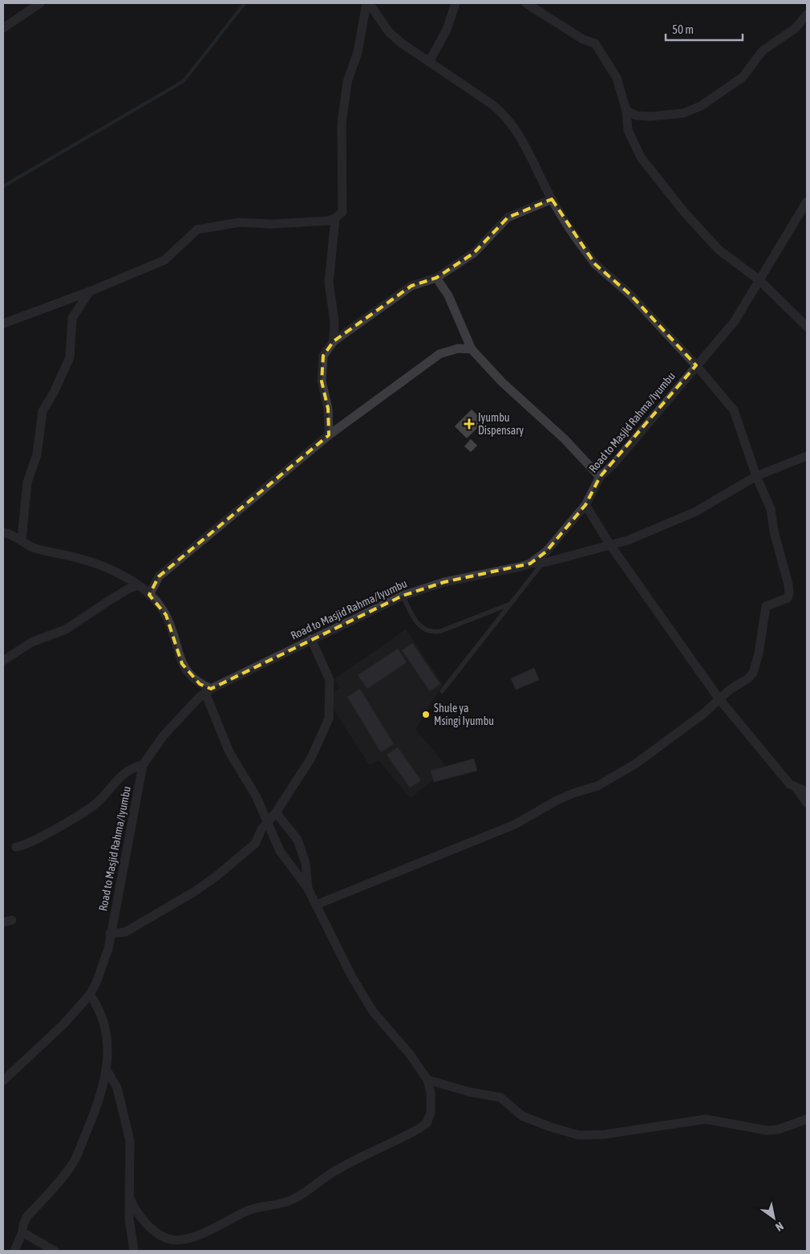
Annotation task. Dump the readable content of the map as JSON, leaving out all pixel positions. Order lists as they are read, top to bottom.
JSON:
{
  "streets": {
    "street": ["Road to Masjid Rahma/Iyumbu"]
  },
  "places": {
    "health": ["Iyumbu Dispensary"],
    "other": ["Shule ya Msingi Iyumbu"]
  },
  "scale_bar": "50 m",
  "north": "bottom right"
}
